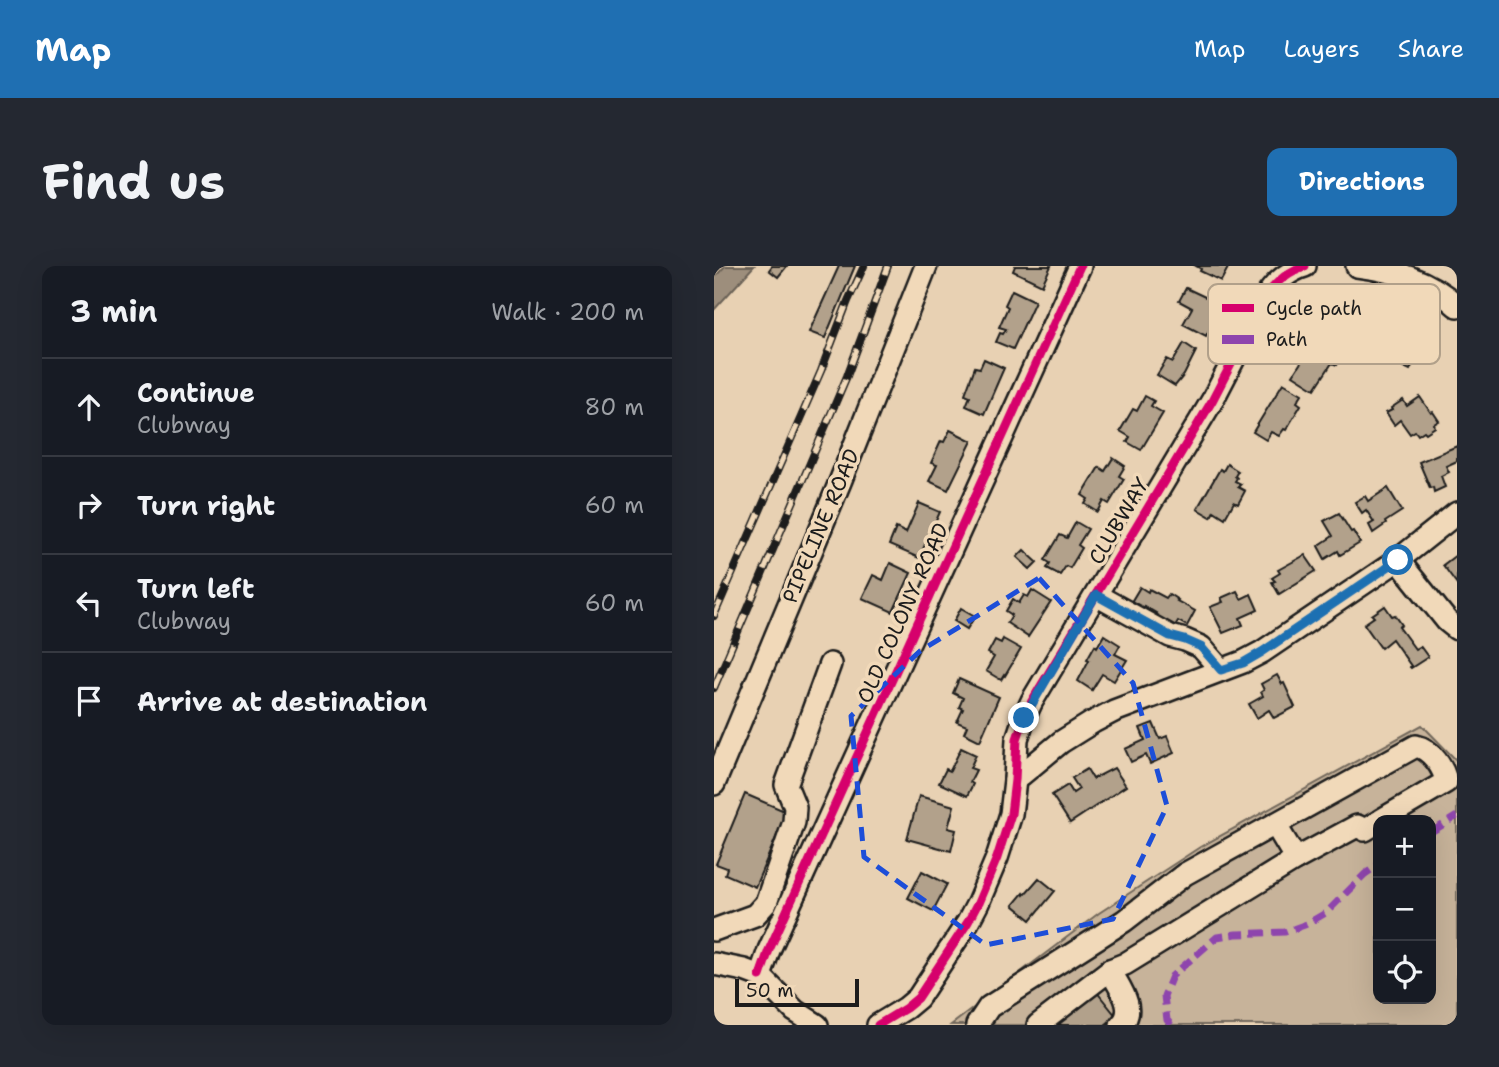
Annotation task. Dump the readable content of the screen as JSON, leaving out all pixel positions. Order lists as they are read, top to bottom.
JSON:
{
  "streets": {
    "street": ["CLUBWAY", "PIPELINE ROAD", "OLD COLONY ROAD"]
  },
  "legend": ["Cycle path", "Path"],
  "scale_bar": "50 m",
  "page": {
    "header": "Map",
    "nav": ["Map", "Layers", "Share"],
    "buttons": "Directions",
    "title": "Find us",
    "heading": ["3 min", "Walk · 200 m"],
    "list": [
      ["Continue", "Clubway", "80 m"],
      ["Turn right", "60 m"],
      ["Turn left", "Clubway", "60 m"],
      "Arrive at destination"
    ],
    "map_buttons": ["+", "−"],
    "scale": "50 m"
  }
}
